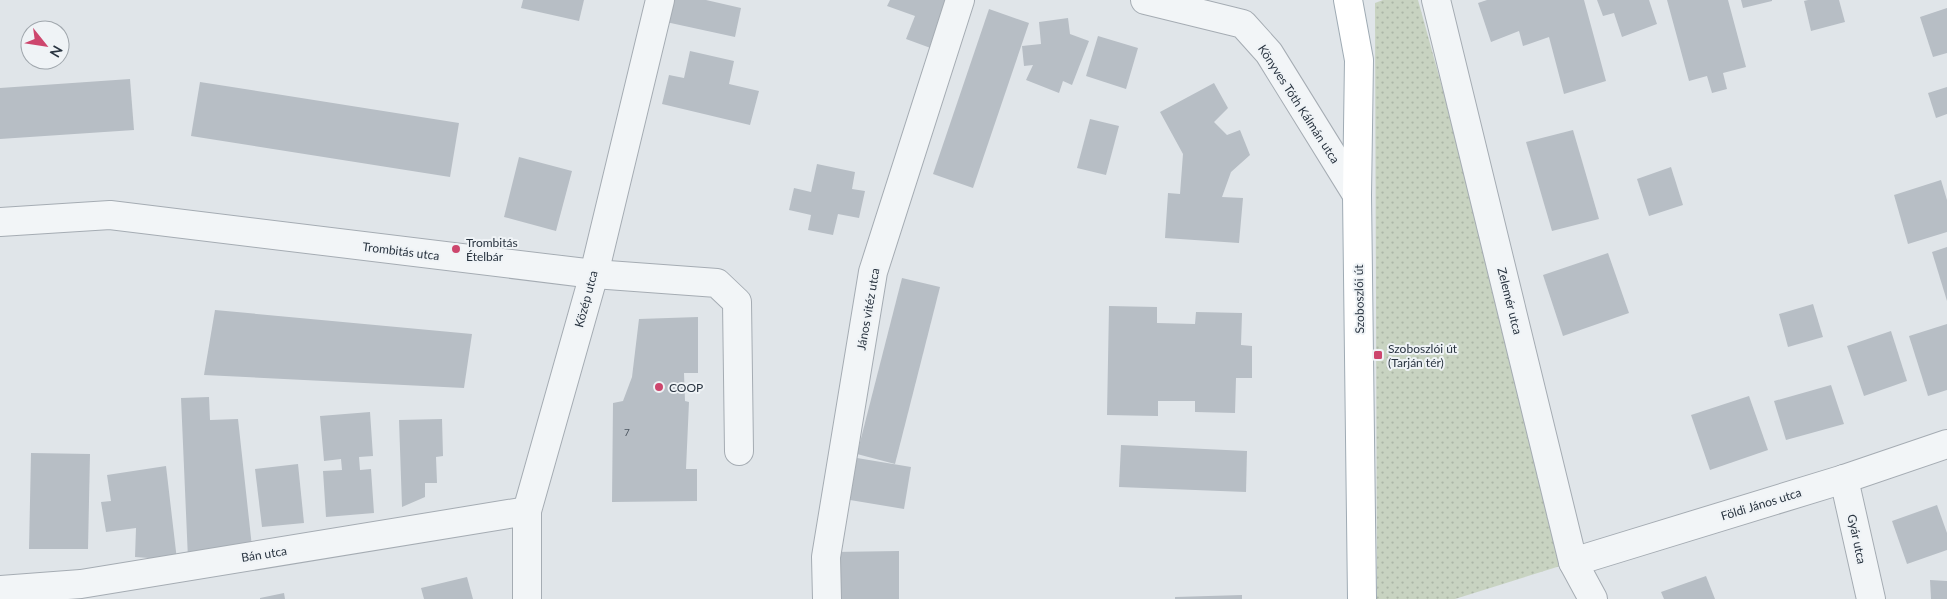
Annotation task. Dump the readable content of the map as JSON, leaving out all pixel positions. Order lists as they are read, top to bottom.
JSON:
{
  "streets": {
    "main road": ["Szoboszlói út"],
    "street": [
      "Könyves Tóth Kálmán utca",
      "Trombitás utca",
      "Közép utca",
      "Zelemér utca",
      "János vitéz utca",
      "Földi János utca",
      "Gyár utca",
      "Bán utca"
    ]
  },
  "crossings": [
    ["Könyves Tóth Kálmán utca", "Szoboszlói út"],
    ["Trombitás utca", "Közép utca"],
    ["Közép utca", "Bán utca"],
    ["Zelemér utca", "Földi János utca"],
    ["Földi János utca", "Gyár utca"]
  ],
  "places": {
    "other": ["Trombitás Ételbár", "COOP"],
    "transit": ["Szoboszlói út (Tarján tér)"]
  },
  "house_numbers": ["7"],
  "north": "bottom right"
}
